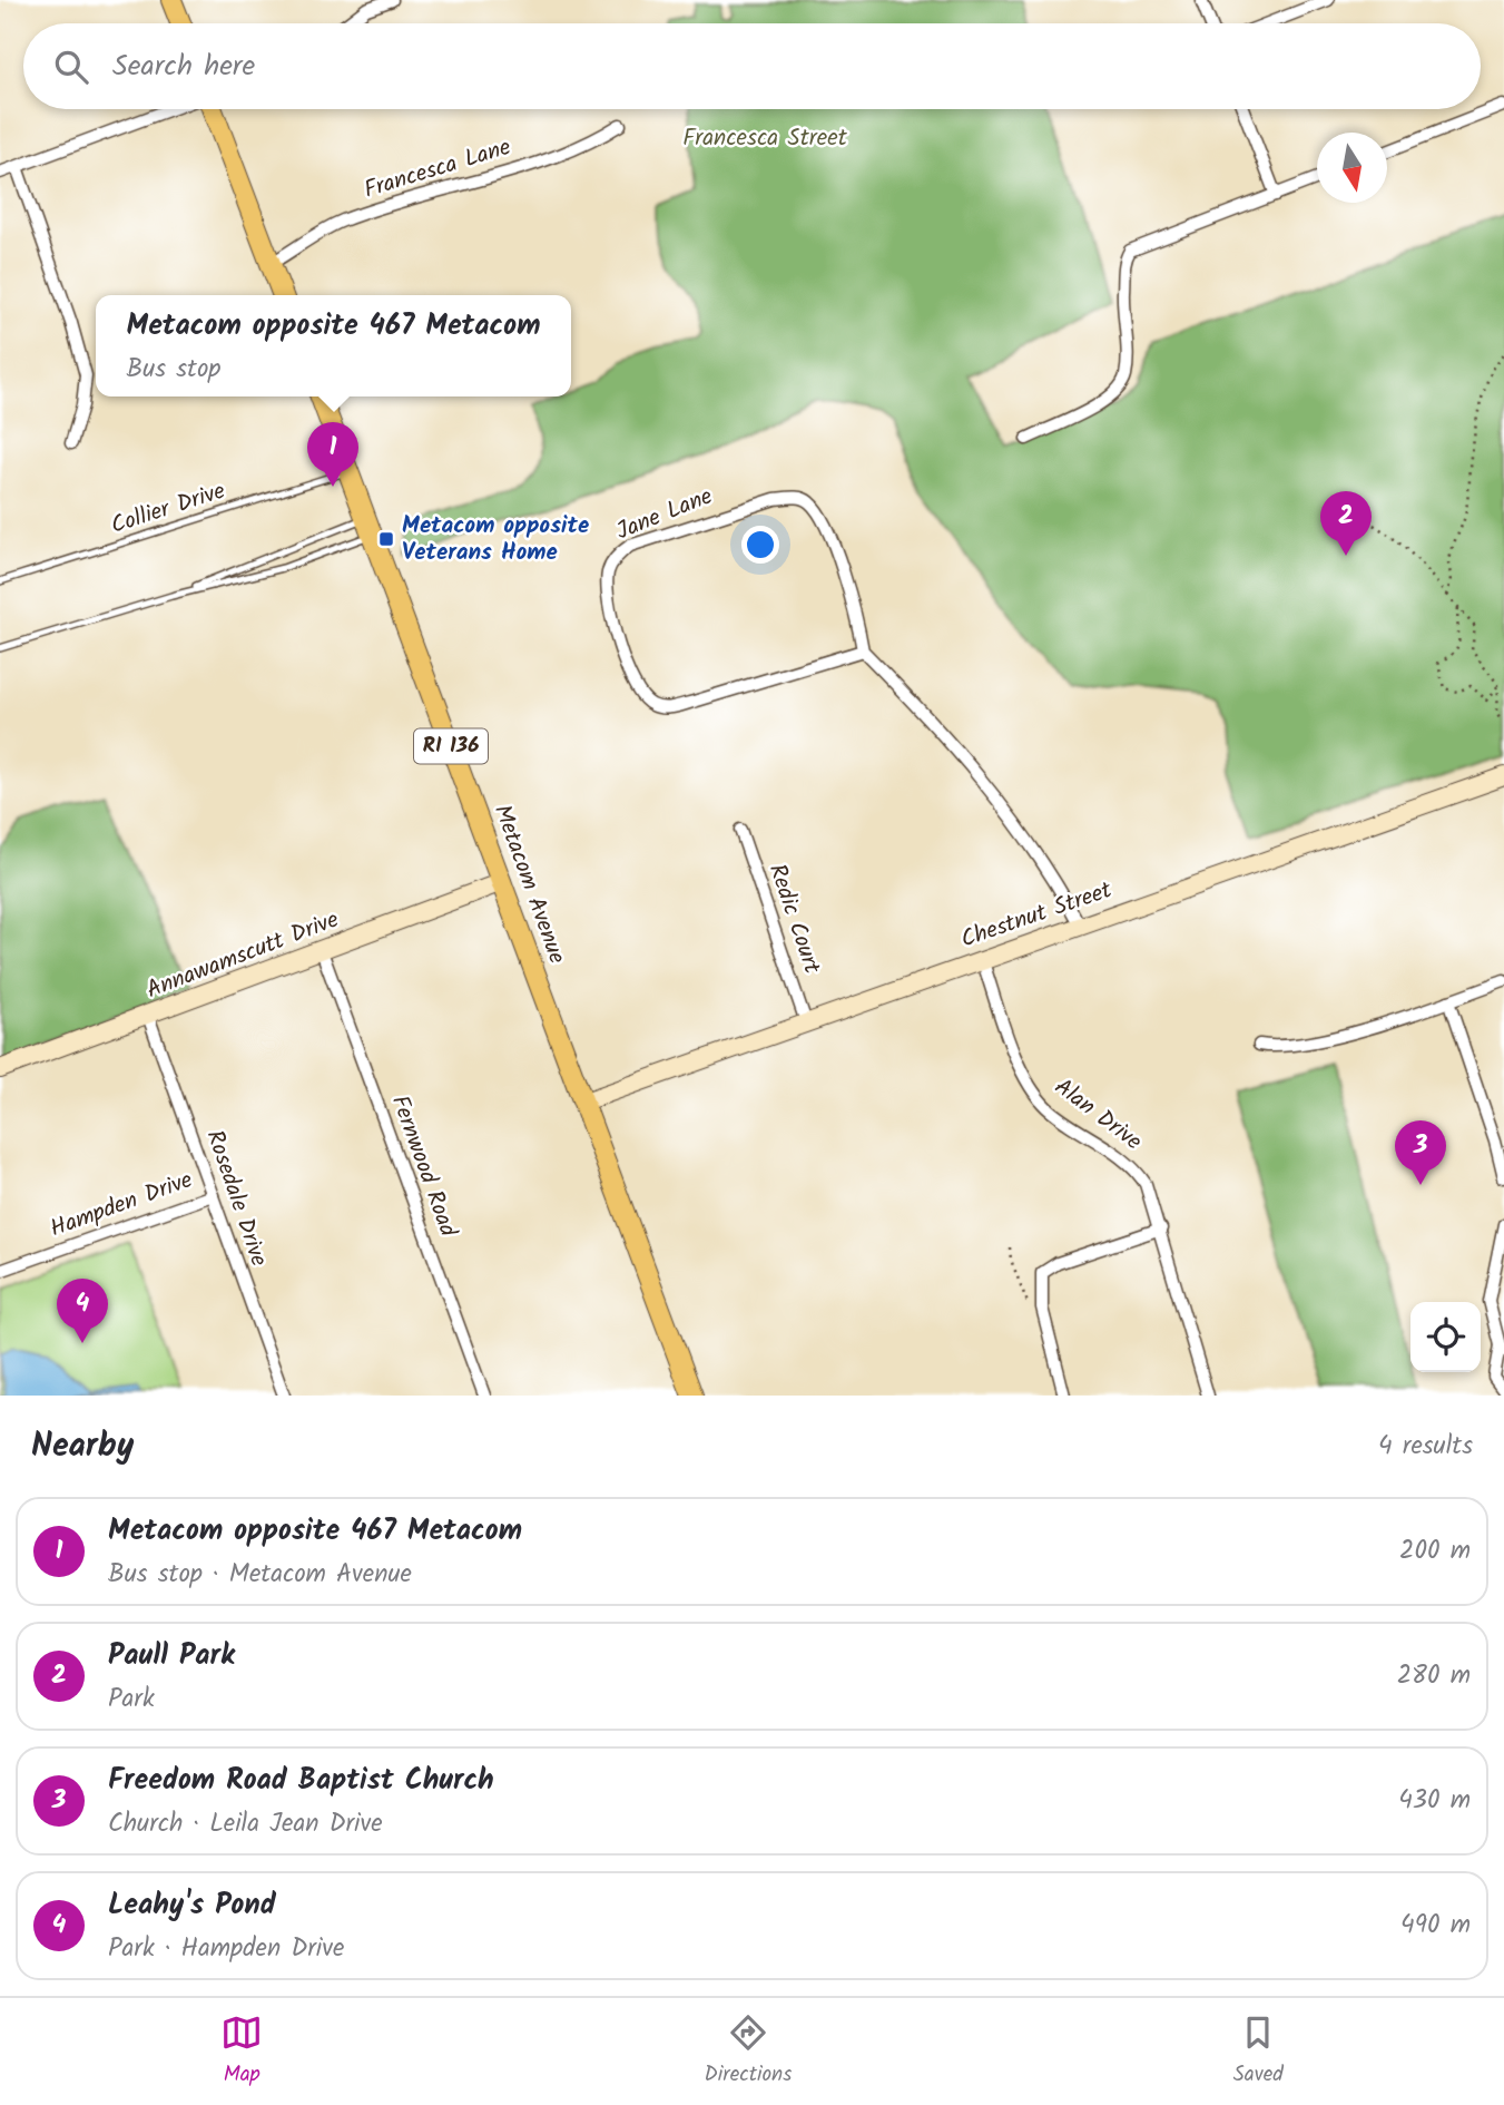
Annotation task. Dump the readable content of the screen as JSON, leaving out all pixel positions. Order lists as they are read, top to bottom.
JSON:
{
  "streets": {
    "main road": ["RI 136", "Metacom Avenue"],
    "street": [
      "Francesca Lane",
      "Jane Lane",
      "Chestnut Street",
      "Redic Court",
      "Annawamscutt Drive",
      "Alan Drive",
      "Fernwood Road",
      "Rosedale Drive",
      "Hampden Drive"
    ],
    "lane": ["Collier Drive"]
  },
  "crossings": [
    ["Collier Drive", "Metacom Avenue"],
    ["Metacom Avenue", "Chestnut Street"],
    ["Metacom Avenue", "Annawamscutt Drive"],
    ["Chestnut Street", "Redic Court"],
    ["Chestnut Street", "Alan Drive"],
    ["Annawamscutt Drive", "Fernwood Road"],
    ["Annawamscutt Drive", "Rosedale Drive"],
    ["Rosedale Drive", "Hampden Drive"]
  ],
  "parks": ["Francesca Street"],
  "places": {
    "transit": ["Metacom opposite Veterans Home"]
  },
  "north": "bottom",
  "page": {
    "search": "Search here",
    "popup": ["Metacom opposite 467 Metacom", "Bus stop"],
    "pins": [
      "1",
      "2",
      "3",
      "4"
    ],
    "heading": ["Nearby", "4 results"],
    "list": [
      {
        "mark": "1",
        "name": "Metacom opposite 467 Metacom",
        "note": "Bus stop · Metacom Avenue",
        "value": "200 m"
      },
      {
        "mark": "2",
        "name": "Paull Park",
        "note": "Park",
        "value": "280 m"
      },
      {
        "mark": "3",
        "name": "Freedom Road Baptist Church",
        "note": "Church · Leila Jean Drive",
        "value": "430 m"
      },
      {
        "mark": "4",
        "name": "Leahy's Pond",
        "note": "Park · Hampden Drive",
        "value": "490 m"
      }
    ],
    "nav": ["Map", "Directions", "Saved"]
  }
}
